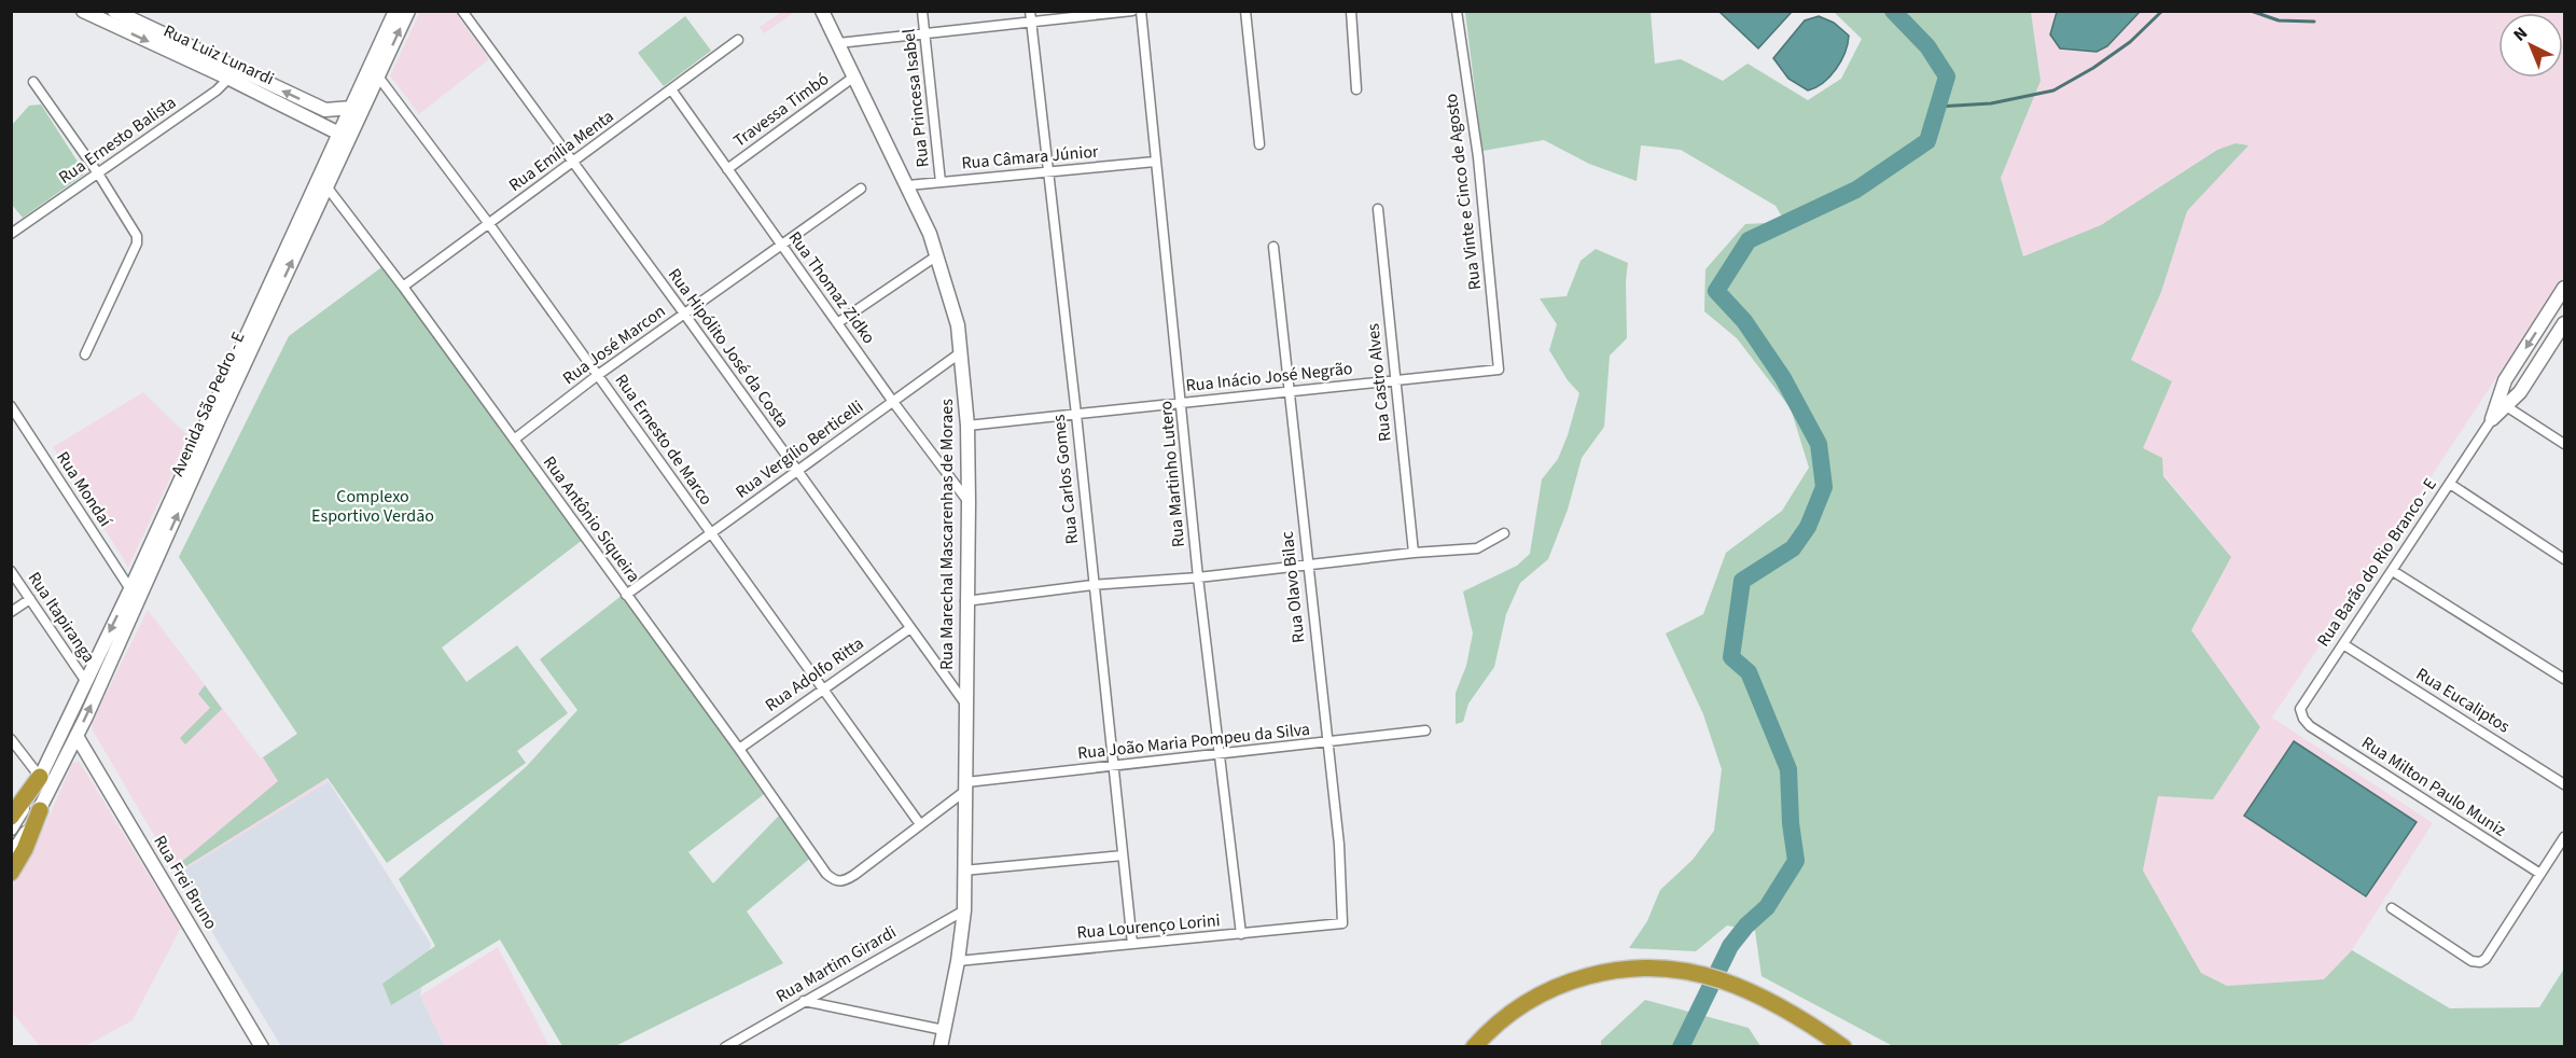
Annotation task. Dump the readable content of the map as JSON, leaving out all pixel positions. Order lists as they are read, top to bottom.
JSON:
{
  "streets": {
    "street": [
      "Rua Luiz Lunardi",
      "Rua Princesa Isabel",
      "Travessa Timbó",
      "Rua Ernesto Balista",
      "Rua Emília Menta",
      "Rua Câmara Júnior",
      "Rua Vinte e Cinco de Agosto",
      "Rua Thomaz Zidko",
      "Rua José Marcon",
      "Rua Hipólito José da Costa",
      "Rua Inácio José Negrão",
      "Rua Castro Alves",
      "Avenida São Pedro - E",
      "Rua Ernesto de Marco",
      "Rua Vergílio Berticelli",
      "Rua Martinho Lutero",
      "Rua Carlos Gomes",
      "Rua Mondaí",
      "Rua Antônio Siqueira",
      "Rua Marechal Mascarenhas de Moraes",
      "Rua Barão do Rio Branco - E",
      "Rua Olavo Bilac",
      "Rua Itapiranga",
      "Rua Adolfo Ritta",
      "Rua Eucaliptos",
      "Rua João Maria Pompeu da Silva",
      "Rua Milton Paulo Muniz",
      "Rua Frei Bruno",
      "Rua Lourenço Lorini",
      "Rua Martim Girardi"
    ]
  },
  "crossings": [
    ["Rua Luiz Lunardi", "Rua Ernesto Balista"],
    ["Rua Luiz Lunardi", "Avenida São Pedro - E"],
    ["Rua Princesa Isabel", "Rua Câmara Júnior"],
    ["Travessa Timbó", "Rua Thomaz Zidko"],
    ["Travessa Timbó", "Rua Marechal Mascarenhas de Moraes"],
    ["Rua Emília Menta", "Rua Thomaz Zidko"],
    ["Rua Emília Menta", "Rua Hipólito José da Costa"],
    ["Rua Emília Menta", "Rua Ernesto de Marco"],
    ["Rua Emília Menta", "Rua Antônio Siqueira"],
    ["Rua Câmara Júnior", "Rua Martinho Lutero"],
    ["Rua Câmara Júnior", "Rua Carlos Gomes"],
    ["Rua Câmara Júnior", "Rua Marechal Mascarenhas de Moraes"],
    ["Rua Vinte e Cinco de Agosto", "Rua Inácio José Negrão"],
    ["Rua Thomaz Zidko", "Rua José Marcon"],
    ["Rua Thomaz Zidko", "Rua Vergílio Berticelli"],
    ["Rua Thomaz Zidko", "Rua Marechal Mascarenhas de Moraes"],
    ["Rua José Marcon", "Rua Hipólito José da Costa"],
    ["Rua José Marcon", "Rua Ernesto de Marco"],
    ["Rua José Marcon", "Rua Antônio Siqueira"],
    ["Rua Hipólito José da Costa", "Rua Vergílio Berticelli"],
    ["Rua Hipólito José da Costa", "Rua Marechal Mascarenhas de Moraes"],
    ["Rua Hipólito José da Costa", "Rua Adolfo Ritta"],
    ["Rua Inácio José Negrão", "Rua Castro Alves"],
    ["Rua Inácio José Negrão", "Rua Martinho Lutero"],
    ["Rua Inácio José Negrão", "Rua Carlos Gomes"],
    ["Rua Inácio José Negrão", "Rua Marechal Mascarenhas de Moraes"],
    ["Rua Inácio José Negrão", "Rua Olavo Bilac"],
    ["Avenida São Pedro - E", "Rua Ernesto de Marco"],
    ["Avenida São Pedro - E", "Rua Mondaí"],
    ["Avenida São Pedro - E", "Rua Antônio Siqueira"],
    ["Avenida São Pedro - E", "Rua Itapiranga"],
    ["Avenida São Pedro - E", "Rua Frei Bruno"],
    ["Rua Ernesto de Marco", "Rua Vergílio Berticelli"],
    ["Rua Ernesto de Marco", "Rua Antônio Siqueira"],
    ["Rua Ernesto de Marco", "Rua Adolfo Ritta"],
    ["Rua Vergílio Berticelli", "Rua Antônio Siqueira"],
    ["Rua Vergílio Berticelli", "Rua Marechal Mascarenhas de Moraes"],
    ["Rua Martinho Lutero", "Rua João Maria Pompeu da Silva"],
    ["Rua Martinho Lutero", "Rua Lourenço Lorini"],
    ["Rua Carlos Gomes", "Rua João Maria Pompeu da Silva"],
    ["Rua Carlos Gomes", "Rua Lourenço Lorini"],
    ["Rua Antônio Siqueira", "Rua Adolfo Ritta"],
    ["Rua Marechal Mascarenhas de Moraes", "Rua João Maria Pompeu da Silva"],
    ["Rua Marechal Mascarenhas de Moraes", "Rua Lourenço Lorini"],
    ["Rua Marechal Mascarenhas de Moraes", "Rua Martim Girardi"],
    ["Rua Barão do Rio Branco - E", "Rua Eucaliptos"],
    ["Rua Barão do Rio Branco - E", "Rua Milton Paulo Muniz"],
    ["Rua Olavo Bilac", "Rua João Maria Pompeu da Silva"],
    ["Rua Olavo Bilac", "Rua Lourenço Lorini"]
  ],
  "parks": ["Complexo Esportivo Verdão"],
  "north": "top left"
}
